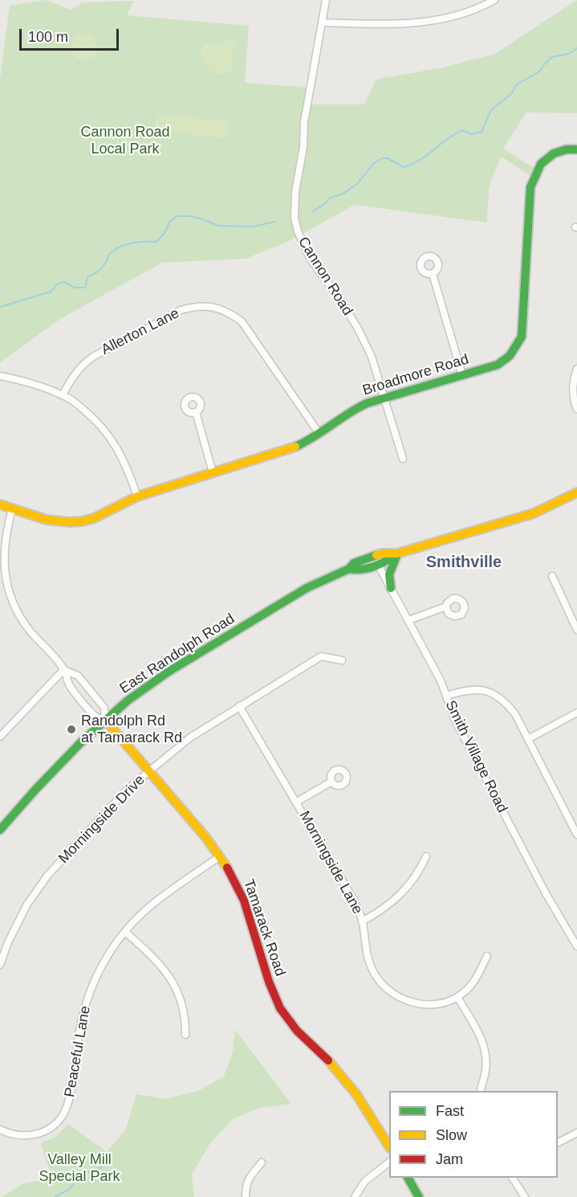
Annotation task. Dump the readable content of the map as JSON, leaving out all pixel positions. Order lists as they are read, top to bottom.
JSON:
{
  "streets": {
    "street": [
      "Cannon Road",
      "Allerton Lane",
      "Broadmore Road",
      "East Randolph Road",
      "Smith Village Road",
      "Morningside Drive",
      "Morningside Lane",
      "Tamarack Road",
      "Peaceful Lane"
    ]
  },
  "crossings": [
    ["Cannon Road", "Broadmore Road"],
    ["Allerton Lane", "Broadmore Road"],
    ["Broadmore Road", "Tamarack Road"],
    ["East Randolph Road", "Smith Village Road"],
    ["East Randolph Road", "Tamarack Road"],
    ["Morningside Drive", "Morningside Lane"],
    ["Morningside Drive", "Tamarack Road"],
    ["Tamarack Road", "Peaceful Lane"]
  ],
  "districts": ["Smithville"],
  "parks": ["Cannon Road Local Park", "Valley Mill Special Park"],
  "places": ["Randolph Rd at Tamarack Rd"],
  "legend": ["Fast", "Slow", "Jam"],
  "scale_bar": "100 m"
}
